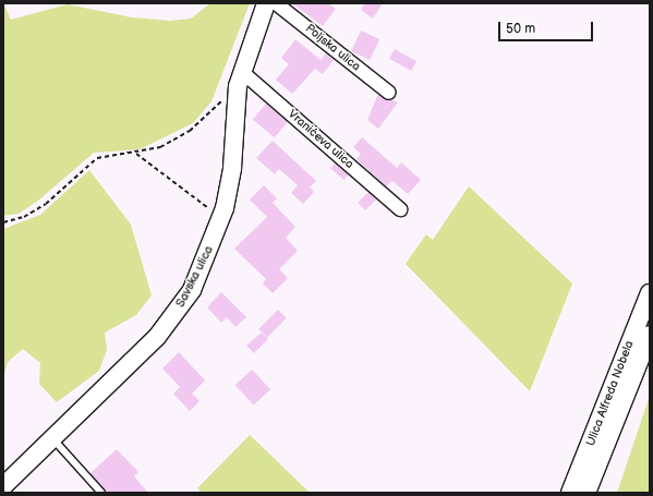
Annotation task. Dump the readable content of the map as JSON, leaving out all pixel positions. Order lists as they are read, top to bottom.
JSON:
{
  "streets": {
    "main road": ["Savska ulica", "Ulica Alfreda Nobela"],
    "street": ["Poljska ulica", "Vranićeva ulica"]
  },
  "crossings": [
    ["Vranićeva ulica", "Savska ulica"]
  ],
  "scale_bar": "50 m"
}
